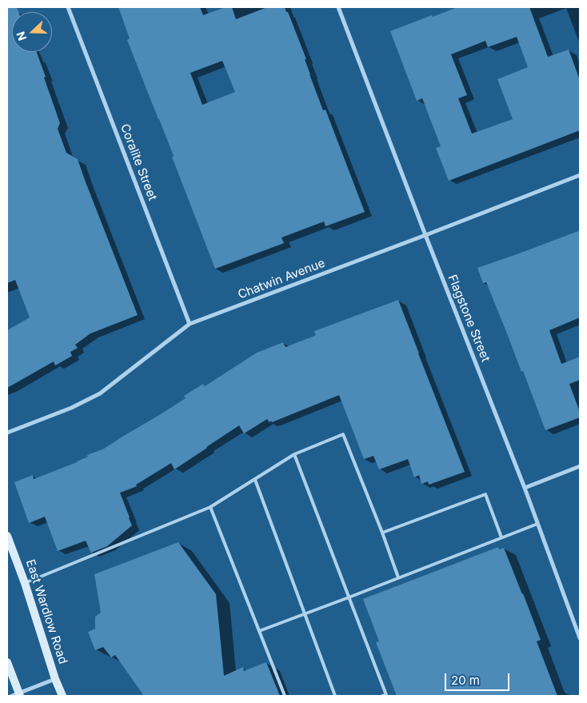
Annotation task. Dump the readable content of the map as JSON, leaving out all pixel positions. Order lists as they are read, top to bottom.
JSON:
{
  "streets": {
    "main road": ["East Wardlow Road"],
    "street": ["Coralite Street", "Chatwin Avenue", "Flagstone Street"]
  },
  "crossings": [
    ["Coralite Street", "Chatwin Avenue"],
    ["Chatwin Avenue", "Flagstone Street"]
  ],
  "scale_bar": "20 m",
  "north": "left"
}
